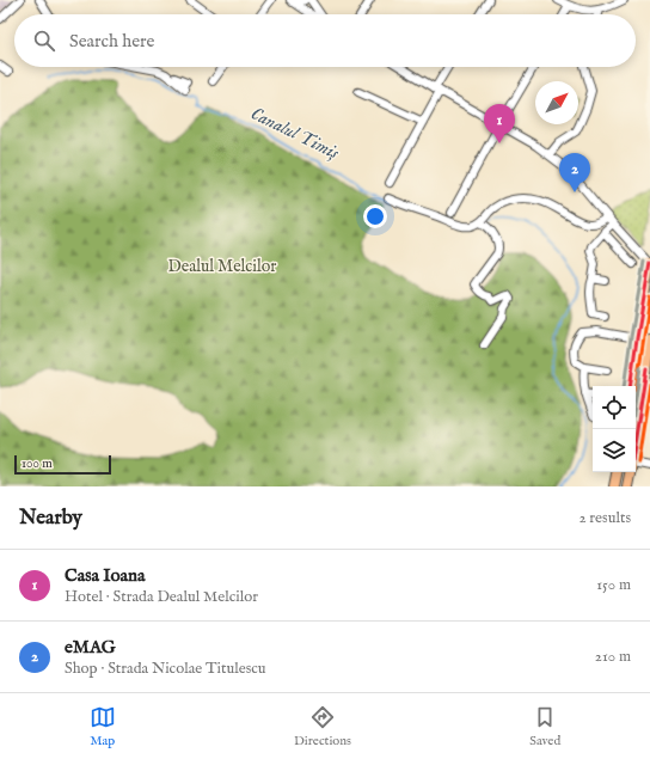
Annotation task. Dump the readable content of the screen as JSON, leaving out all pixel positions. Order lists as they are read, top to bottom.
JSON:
{
  "water": ["Canalul Timiș"],
  "parks": ["Dealul Melcilor"],
  "scale_bar": "100 m",
  "north": "top right",
  "page": {
    "search": "Search here",
    "pins": ["1", "2"],
    "scale": "100 m",
    "heading": ["Nearby", "2 results"],
    "list": [
      {
        "mark": "1",
        "name": "Casa Ioana",
        "note": "Hotel · Strada Dealul Melcilor",
        "value": "150 m"
      },
      {
        "mark": "2",
        "name": "eMAG",
        "note": "Shop · Strada Nicolae Titulescu",
        "value": "210 m"
      }
    ],
    "nav": ["Map", "Directions", "Saved"]
  }
}
